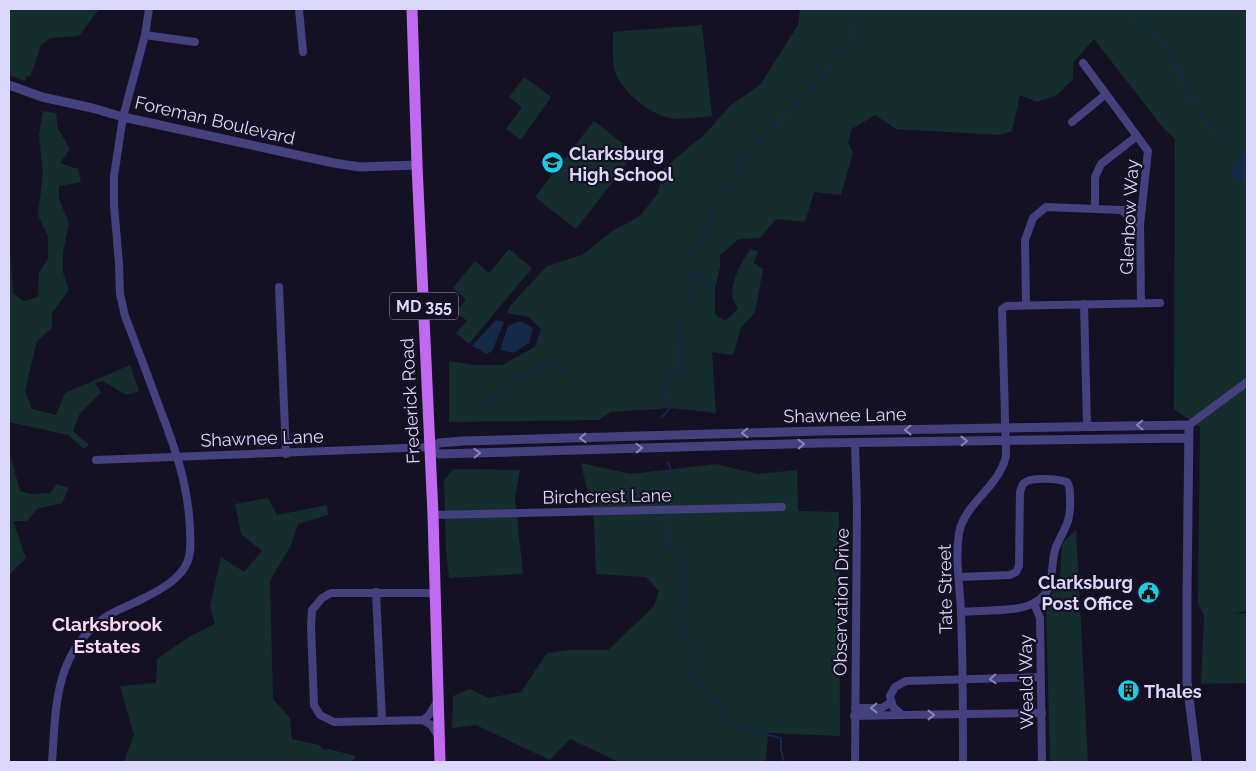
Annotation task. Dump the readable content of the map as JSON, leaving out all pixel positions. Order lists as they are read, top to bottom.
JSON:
{
  "streets": {
    "main road": ["MD 355", "Frederick Road"],
    "street": [
      "Foreman Boulevard",
      "Glenbow Way",
      "Shawnee Lane",
      "Birchcrest Lane",
      "Tate Street",
      "Observation Drive",
      "Weald Way"
    ]
  },
  "crossings": [
    ["Foreman Boulevard", "Frederick Road"],
    ["Frederick Road", "Shawnee Lane"],
    ["Frederick Road", "Birchcrest Lane"],
    ["Shawnee Lane", "Tate Street"],
    ["Shawnee Lane", "Observation Drive"]
  ],
  "districts": ["Clarksbrook Estates"],
  "places": {
    "school or university": ["Clarksburg High School"],
    "public building": ["Clarksburg Post Office"],
    "building": ["Thales"]
  }
}
